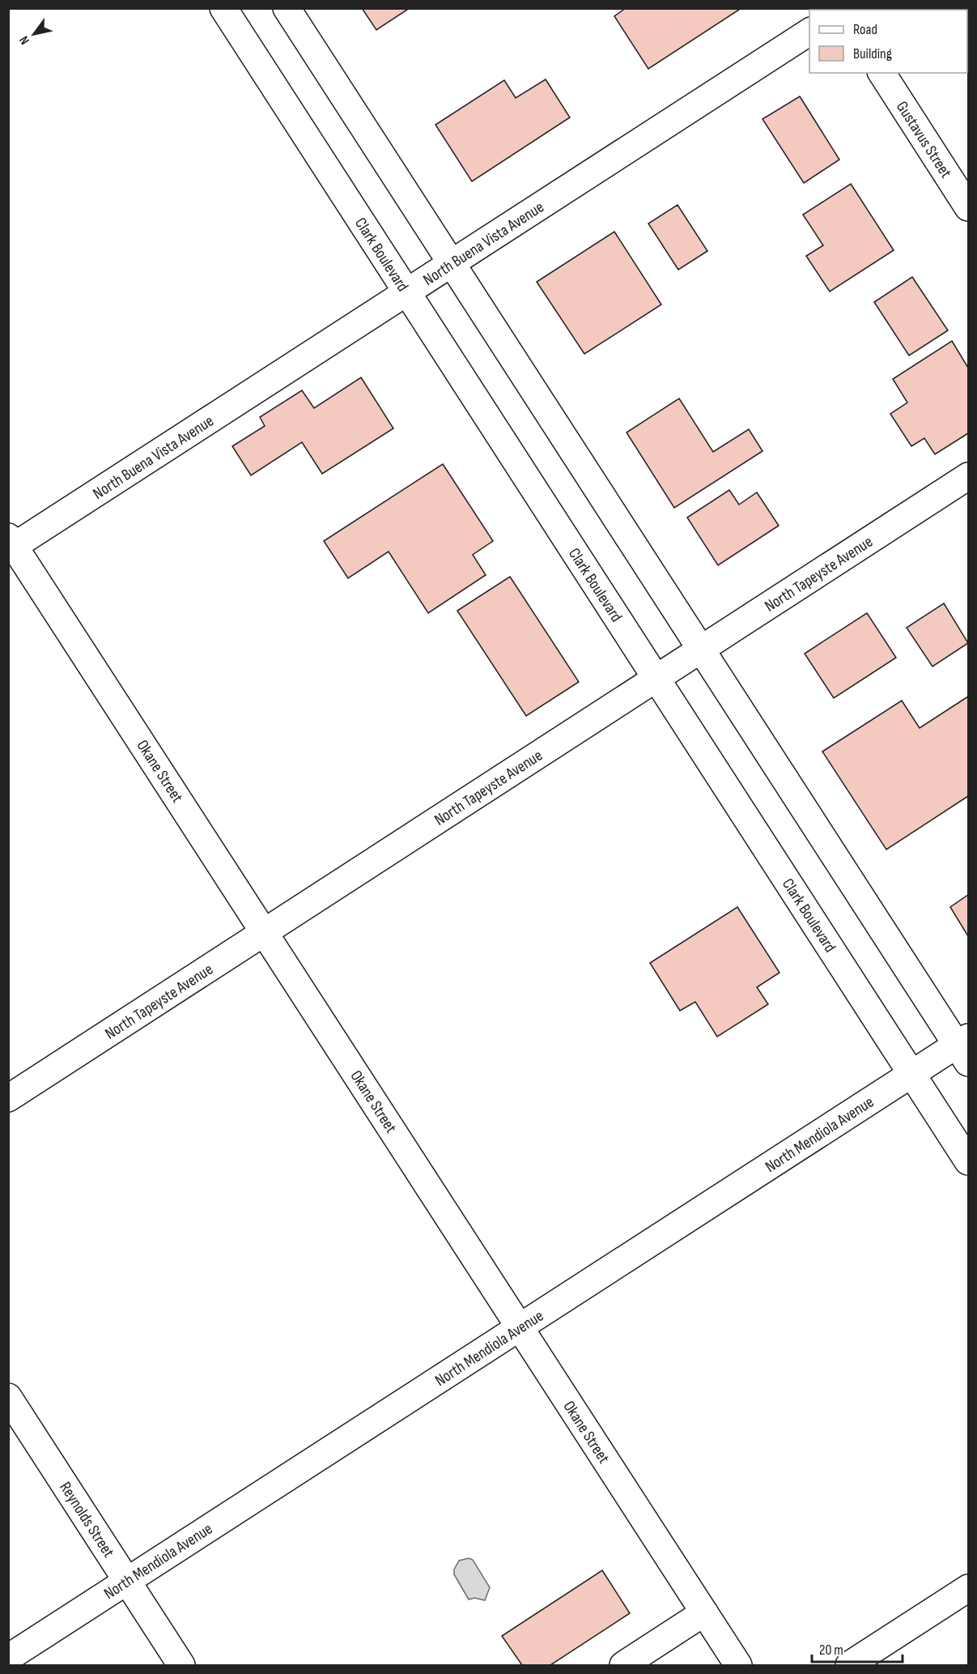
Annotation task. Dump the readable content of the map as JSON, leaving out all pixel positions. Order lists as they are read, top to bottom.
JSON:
{
  "streets": {
    "street": [
      "Gustavus Street",
      "North Buena Vista Avenue",
      "Clark Boulevard",
      "North Tapeyste Avenue",
      "Okane Street",
      "North Mendiola Avenue",
      "Reynolds Street"
    ]
  },
  "crossings": [
    ["North Buena Vista Avenue", "Clark Boulevard"],
    ["North Buena Vista Avenue", "Okane Street"],
    ["Clark Boulevard", "North Tapeyste Avenue"],
    ["Clark Boulevard", "North Mendiola Avenue"],
    ["North Tapeyste Avenue", "Okane Street"],
    ["Okane Street", "North Mendiola Avenue"],
    ["North Mendiola Avenue", "Reynolds Street"]
  ],
  "legend": ["Road", "Building"],
  "scale_bar": "20 m",
  "north": "bottom left"
}
